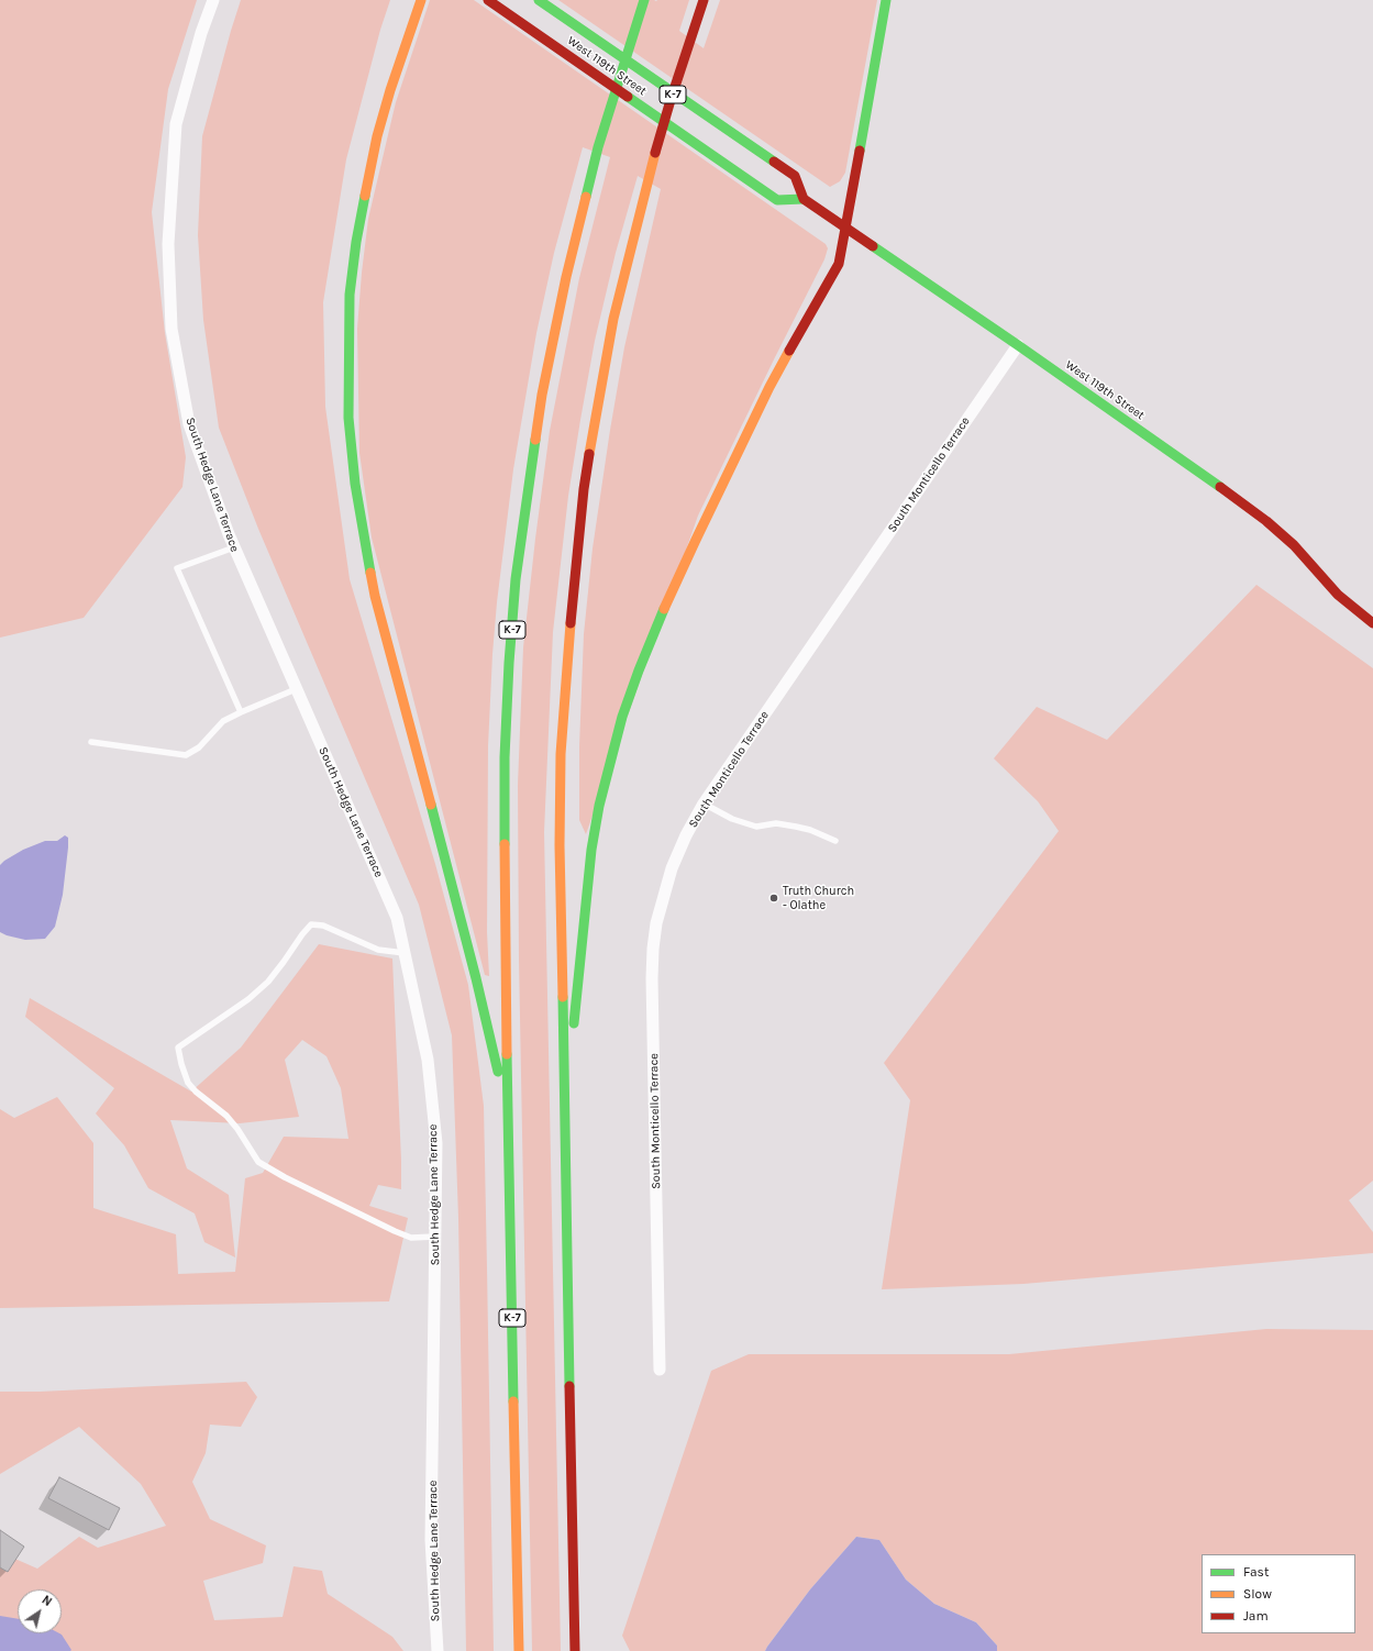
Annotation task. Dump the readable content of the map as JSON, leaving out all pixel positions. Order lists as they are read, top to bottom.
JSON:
{
  "streets": {
    "main road": ["West 119th Street", "K-7"],
    "street": ["South Monticello Terrace", "South Hedge Lane Terrace"]
  },
  "crossings": [
    ["West 119th Street", "South Monticello Terrace"]
  ],
  "places": ["Truth Church - Olathe"],
  "legend": ["Fast", "Slow", "Jam"],
  "north": "top right"
}
